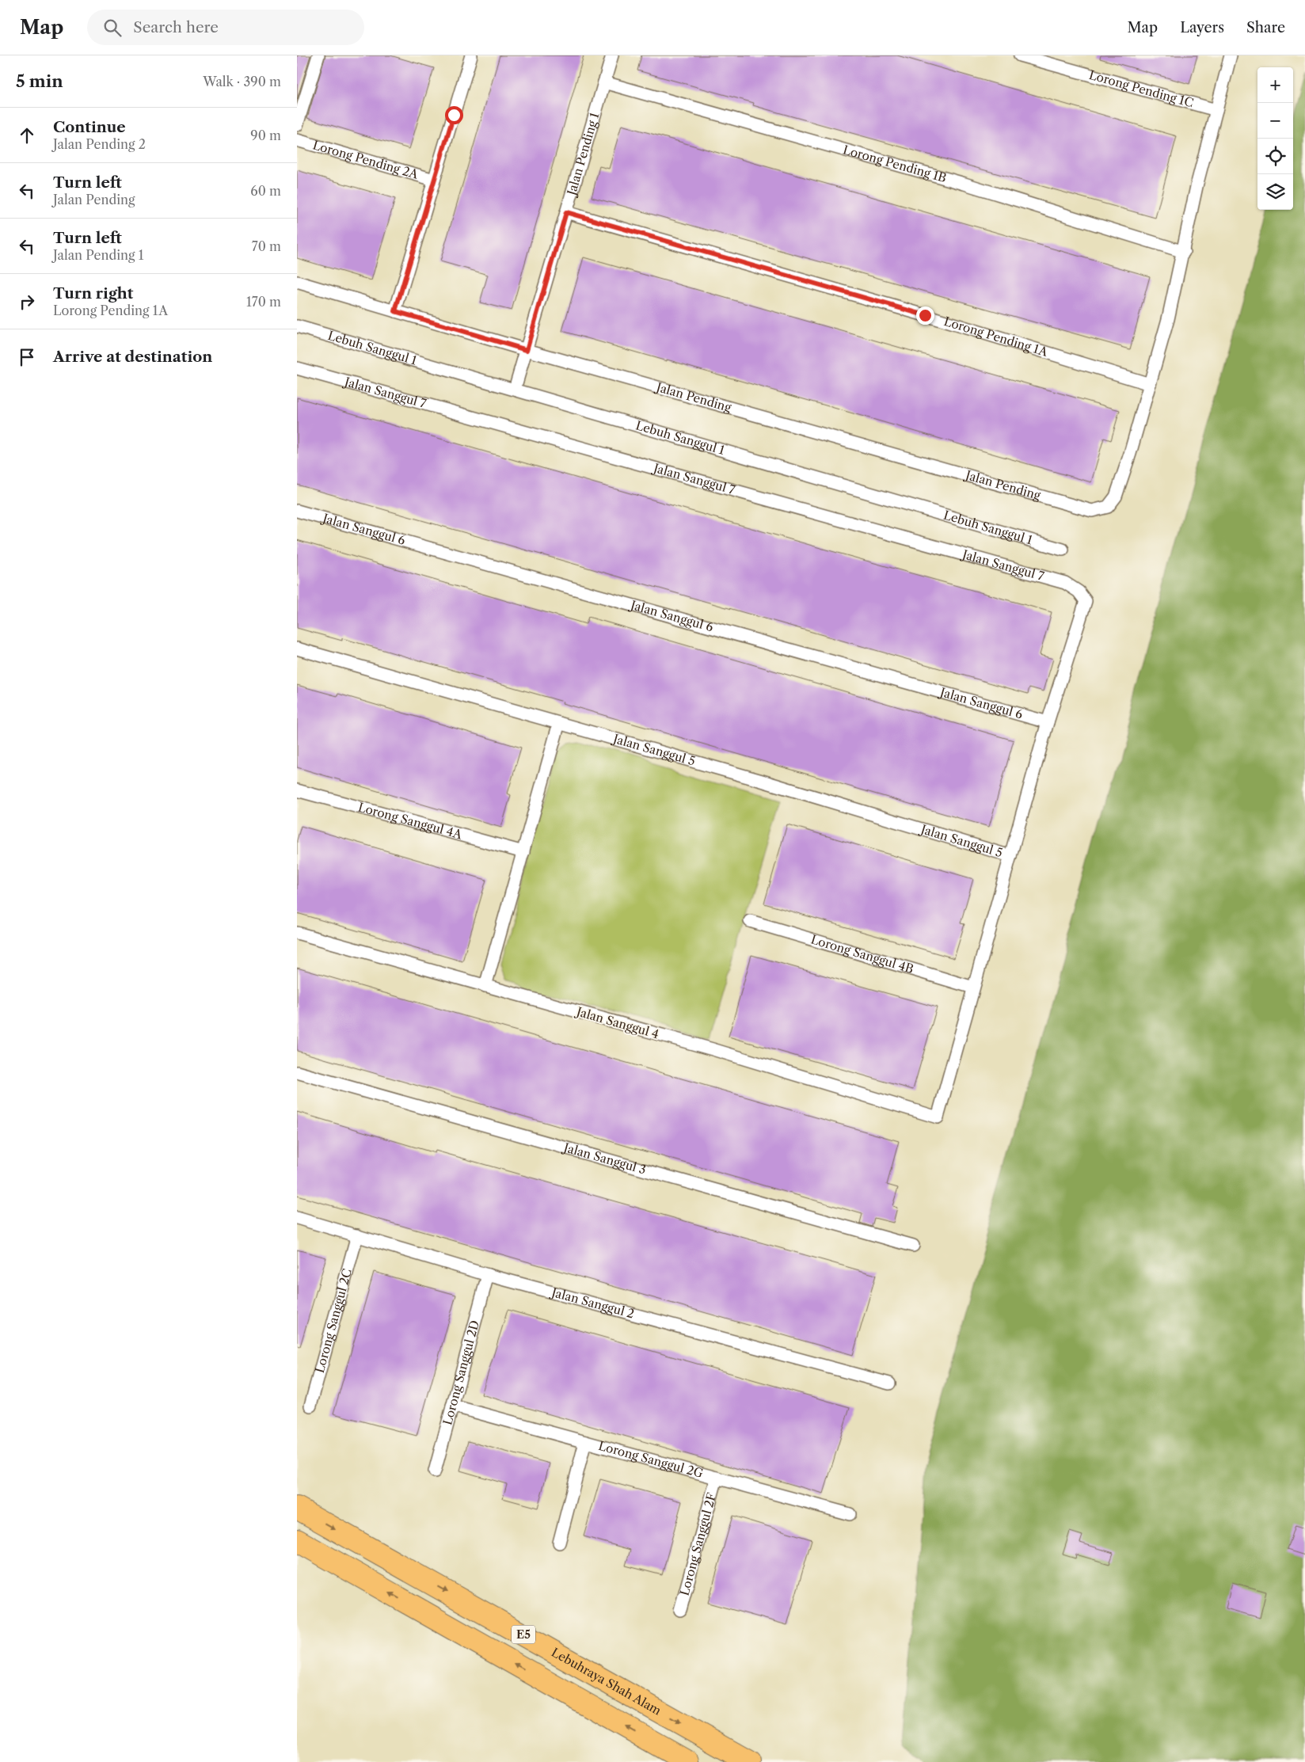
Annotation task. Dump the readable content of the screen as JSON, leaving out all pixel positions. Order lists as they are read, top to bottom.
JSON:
{
  "streets": {
    "highway": ["E5", "Lebuhraya Shah Alam"],
    "street": [
      "Lorong Pending 1C",
      "Jalan Pending 1",
      "Lorong Pending 2A",
      "Lorong Pending 1B",
      "Lorong Pending 1A",
      "Lebuh Sanggul 1",
      "Jalan Sanggul 7",
      "Jalan Pending",
      "Jalan Sanggul 6",
      "Jalan Sanggul 5",
      "Lorong Sanggul 4A",
      "Lorong Sanggul 4B",
      "Jalan Sanggul 4",
      "Jalan Sanggul 3",
      "Jalan Sanggul 2",
      "Lorong Sanggul 2C",
      "Lorong Sanggul 2D",
      "Lorong Sanggul 2G",
      "Lorong Sanggul 2F"
    ]
  },
  "crossings": [
    ["Jalan Pending 1", "Lorong Pending 1B"],
    ["Jalan Pending 1", "Lorong Pending 1A"],
    ["Jalan Pending 1", "Lebuh Sanggul 1"],
    ["Jalan Pending 1", "Jalan Pending"],
    ["Lorong Pending 1A", "Jalan Pending"],
    ["Jalan Sanggul 7", "Jalan Sanggul 6"],
    ["Lorong Sanggul 4B", "Jalan Sanggul 4"],
    ["Jalan Sanggul 2", "Lorong Sanggul 2C"],
    ["Jalan Sanggul 2", "Lorong Sanggul 2D"],
    ["Lorong Sanggul 2D", "Lorong Sanggul 2G"],
    ["Lorong Sanggul 2G", "Lorong Sanggul 2F"]
  ],
  "page": {
    "header": "Map",
    "search": "Search here",
    "nav": ["Map", "Layers", "Share"],
    "heading": ["5 min", "Walk · 390 m"],
    "map_buttons": ["+", "−"],
    "list": [
      ["Continue", "Jalan Pending 2", "90 m"],
      ["Turn left", "Jalan Pending", "60 m"],
      ["Turn left", "Jalan Pending 1", "70 m"],
      ["Turn right", "Lorong Pending 1A", "170 m"],
      "Arrive at destination"
    ]
  }
}
